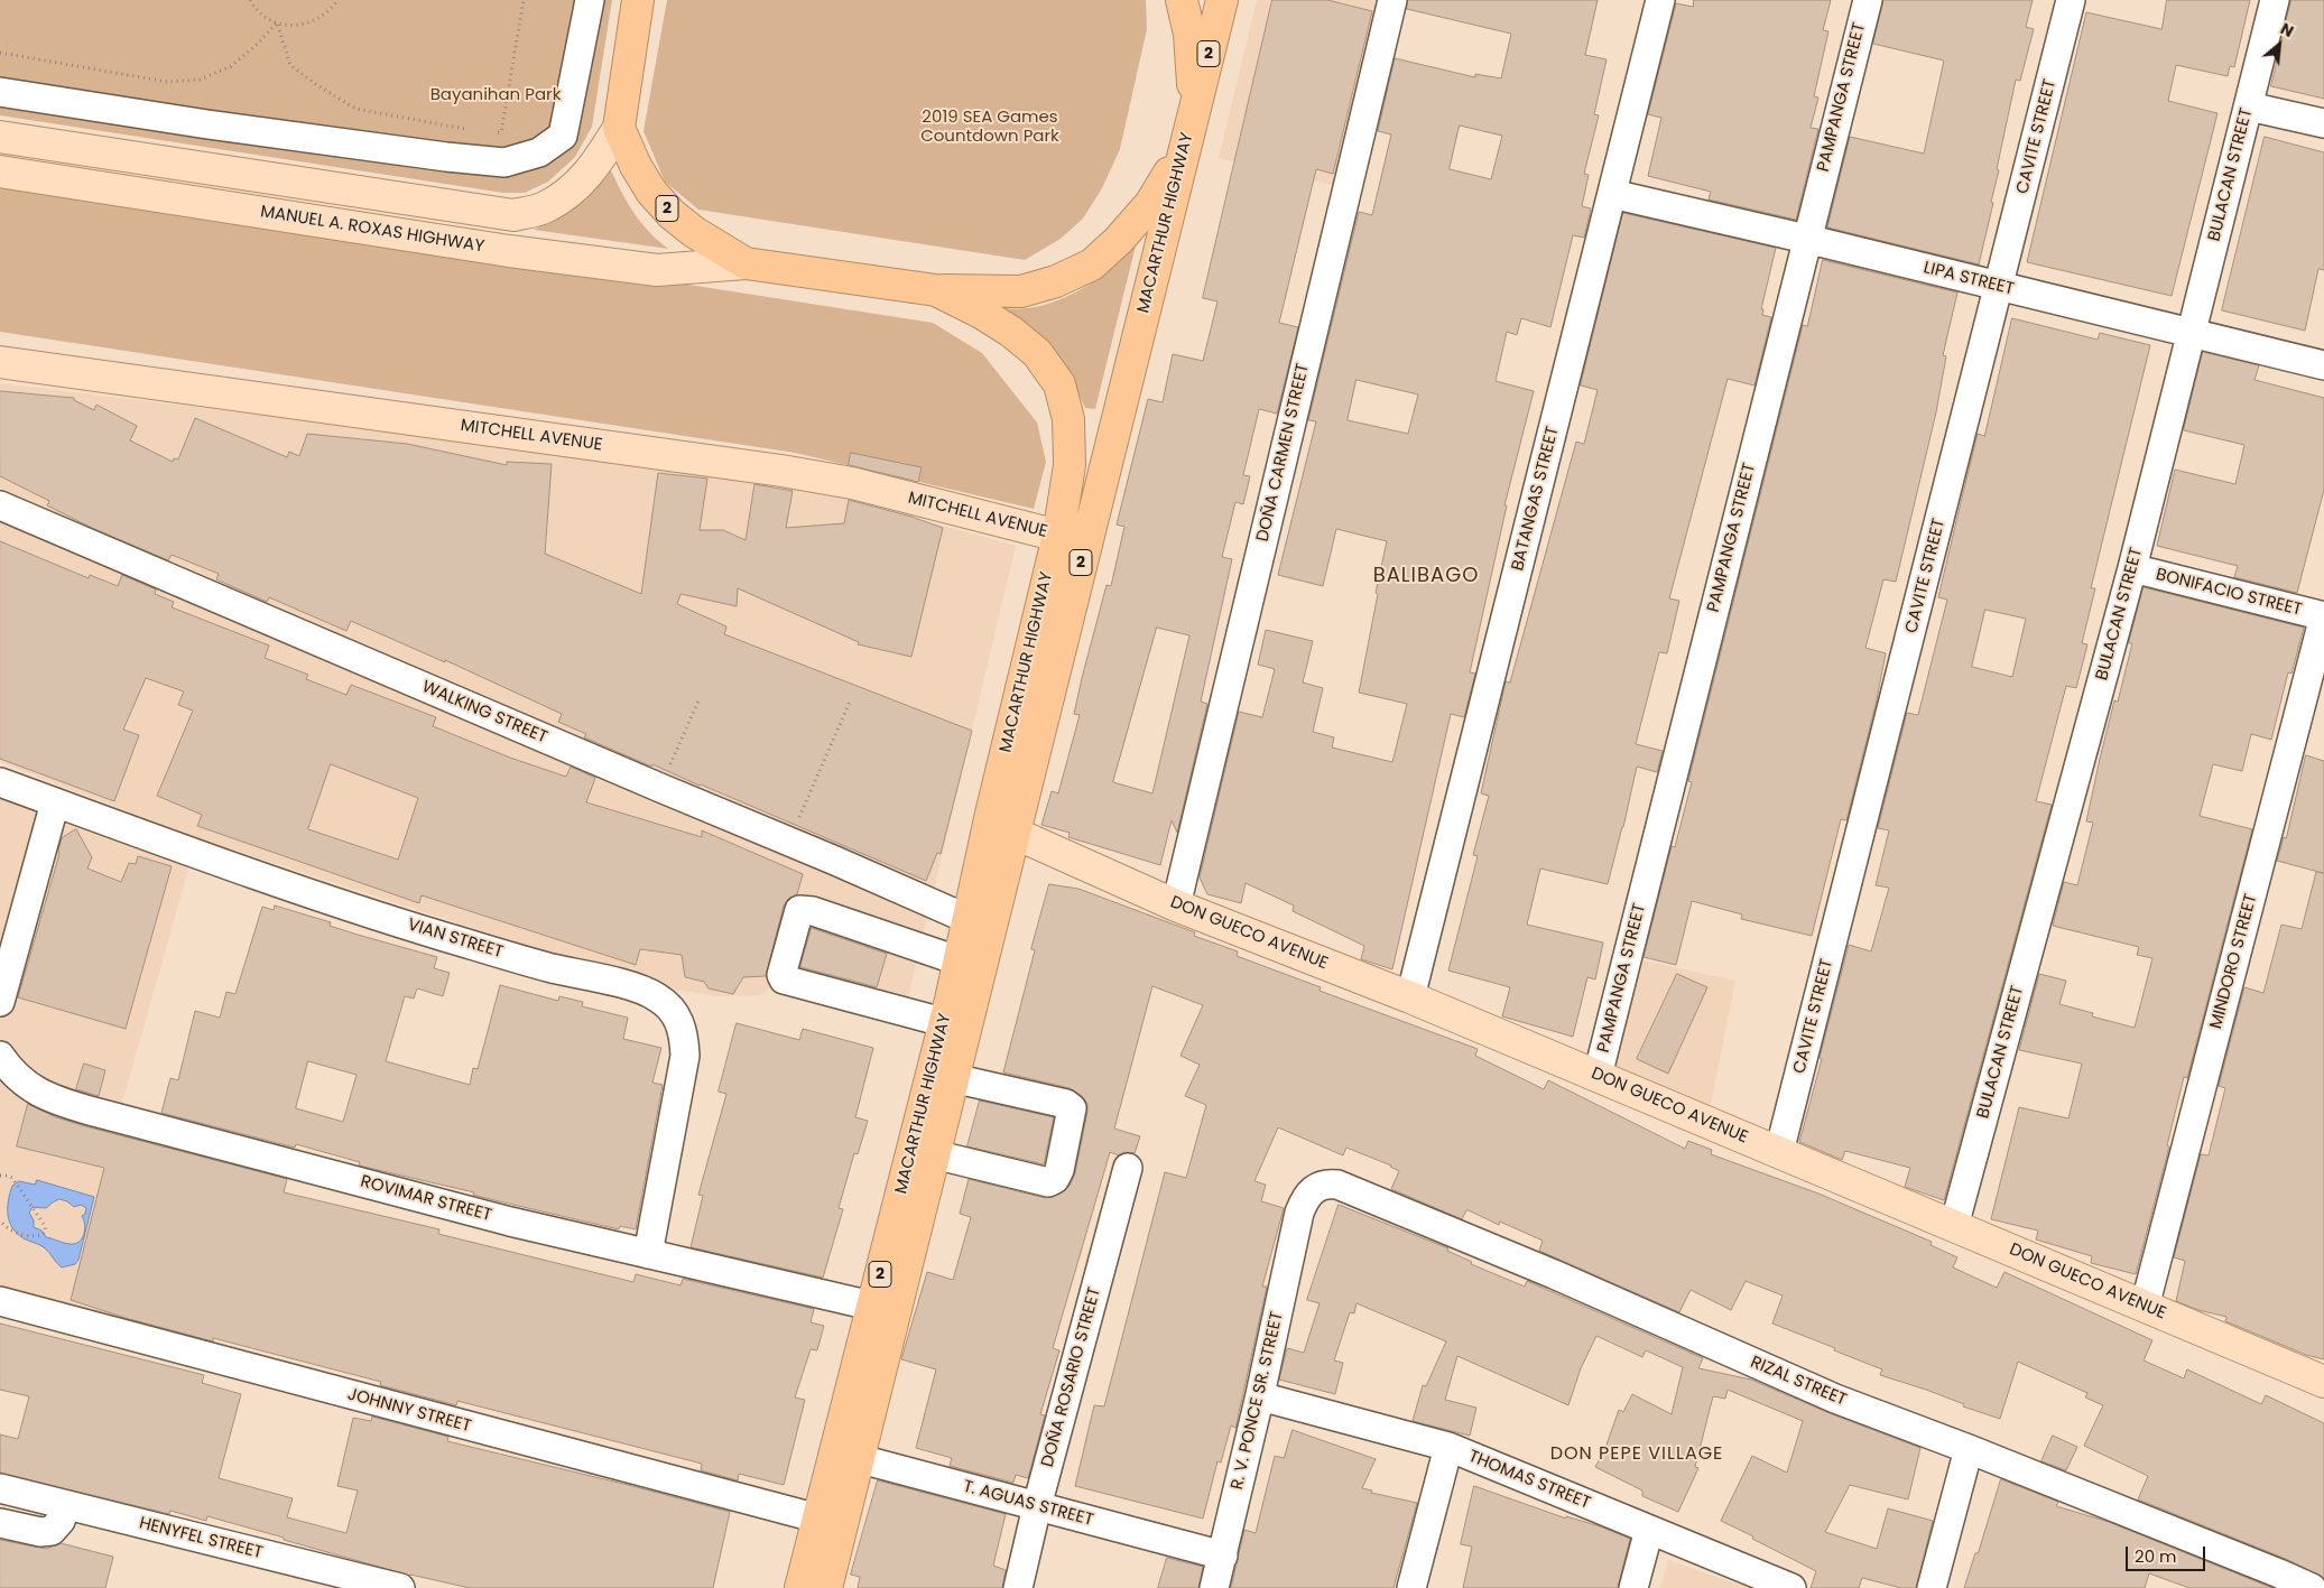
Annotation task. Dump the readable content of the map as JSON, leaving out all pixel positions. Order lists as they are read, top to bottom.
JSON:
{
  "streets": {
    "highway": ["2", "MACARTHUR HIGHWAY"],
    "main road": ["MANUEL A. ROXAS HIGHWAY", "MITCHELL AVENUE", "DON GUECO AVENUE"],
    "street": [
      "PAMPANGA STREET",
      "CAVITE STREET",
      "BULACAN STREET",
      "LIPA STREET",
      "DOÑA CARMEN STREET",
      "BATANGAS STREET",
      "BONIFACIO STREET",
      "WALKING STREET",
      "VIAN STREET",
      "MINDORO STREET",
      "ROVIMAR STREET",
      "DOÑA ROSARIO STREET",
      "RIZAL STREET",
      "R. V. PONCE SR. STREET",
      "JOHNNY STREET",
      "THOMAS STREET",
      "T. AGUAS STREET",
      "HENYFEL STREET"
    ]
  },
  "crossings": [
    ["PAMPANGA STREET", "LIPA STREET"],
    ["PAMPANGA STREET", "DON GUECO AVENUE"],
    ["CAVITE STREET", "LIPA STREET"],
    ["CAVITE STREET", "DON GUECO AVENUE"],
    ["BULACAN STREET", "LIPA STREET"],
    ["BULACAN STREET", "BONIFACIO STREET"],
    ["BULACAN STREET", "DON GUECO AVENUE"],
    ["MACARTHUR HIGHWAY", "MANUEL A. ROXAS HIGHWAY"],
    ["MACARTHUR HIGHWAY", "MITCHELL AVENUE"],
    ["MACARTHUR HIGHWAY", "WALKING STREET"],
    ["MACARTHUR HIGHWAY", "DON GUECO AVENUE"],
    ["MACARTHUR HIGHWAY", "ROVIMAR STREET"],
    ["MACARTHUR HIGHWAY", "JOHNNY STREET"],
    ["MACARTHUR HIGHWAY", "T. AGUAS STREET"],
    ["LIPA STREET", "BATANGAS STREET"],
    ["DOÑA CARMEN STREET", "DON GUECO AVENUE"],
    ["BATANGAS STREET", "DON GUECO AVENUE"],
    ["BONIFACIO STREET", "MINDORO STREET"],
    ["DON GUECO AVENUE", "MINDORO STREET"],
    ["VIAN STREET", "ROVIMAR STREET"],
    ["DOÑA ROSARIO STREET", "T. AGUAS STREET"],
    ["RIZAL STREET", "R. V. PONCE SR. STREET"],
    ["R. V. PONCE SR. STREET", "THOMAS STREET"],
    ["R. V. PONCE SR. STREET", "T. AGUAS STREET"]
  ],
  "districts": ["BALIBAGO", "DON PEPE VILLAGE"],
  "parks": ["Bayanihan Park", "2019 SEA Games Countdown Park"],
  "scale_bar": "20 m",
  "north": "top right"
}
